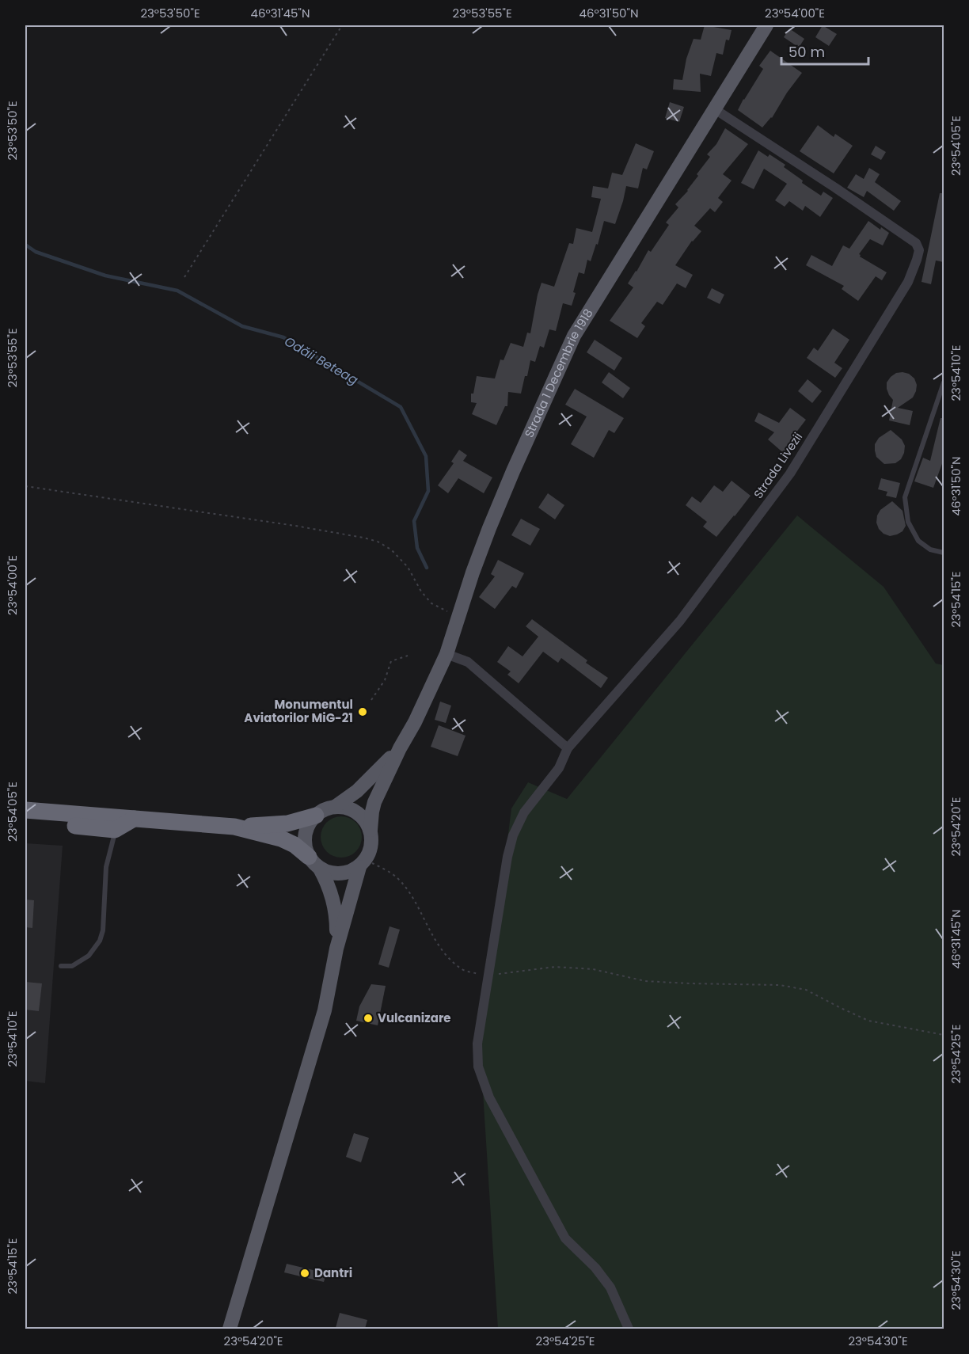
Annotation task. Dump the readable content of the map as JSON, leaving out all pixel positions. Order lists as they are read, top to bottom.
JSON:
{
  "streets": {
    "main road": ["Strada 1 Decembrie 1918"],
    "street": ["Strada Livezii"]
  },
  "crossings": [
    ["Strada 1 Decembrie 1918", "Strada Livezii"]
  ],
  "water": ["Odăii Beteag"],
  "places": ["Monumentul Aviatorilor MiG-21", "Vulcanizare", "Dantri"],
  "scale_bar": "50 m",
  "coordinates": [
    "23°53'50\"E",
    "46°31'45\"N",
    "23°53'55\"E",
    "46°31'50\"N",
    "23°54'00\"E",
    "23°54'05\"E",
    "23°54'10\"E",
    "23°54'15\"E",
    "23°54'20\"E",
    "23°54'25\"E",
    "23°54'30\"E"
  ]
}
